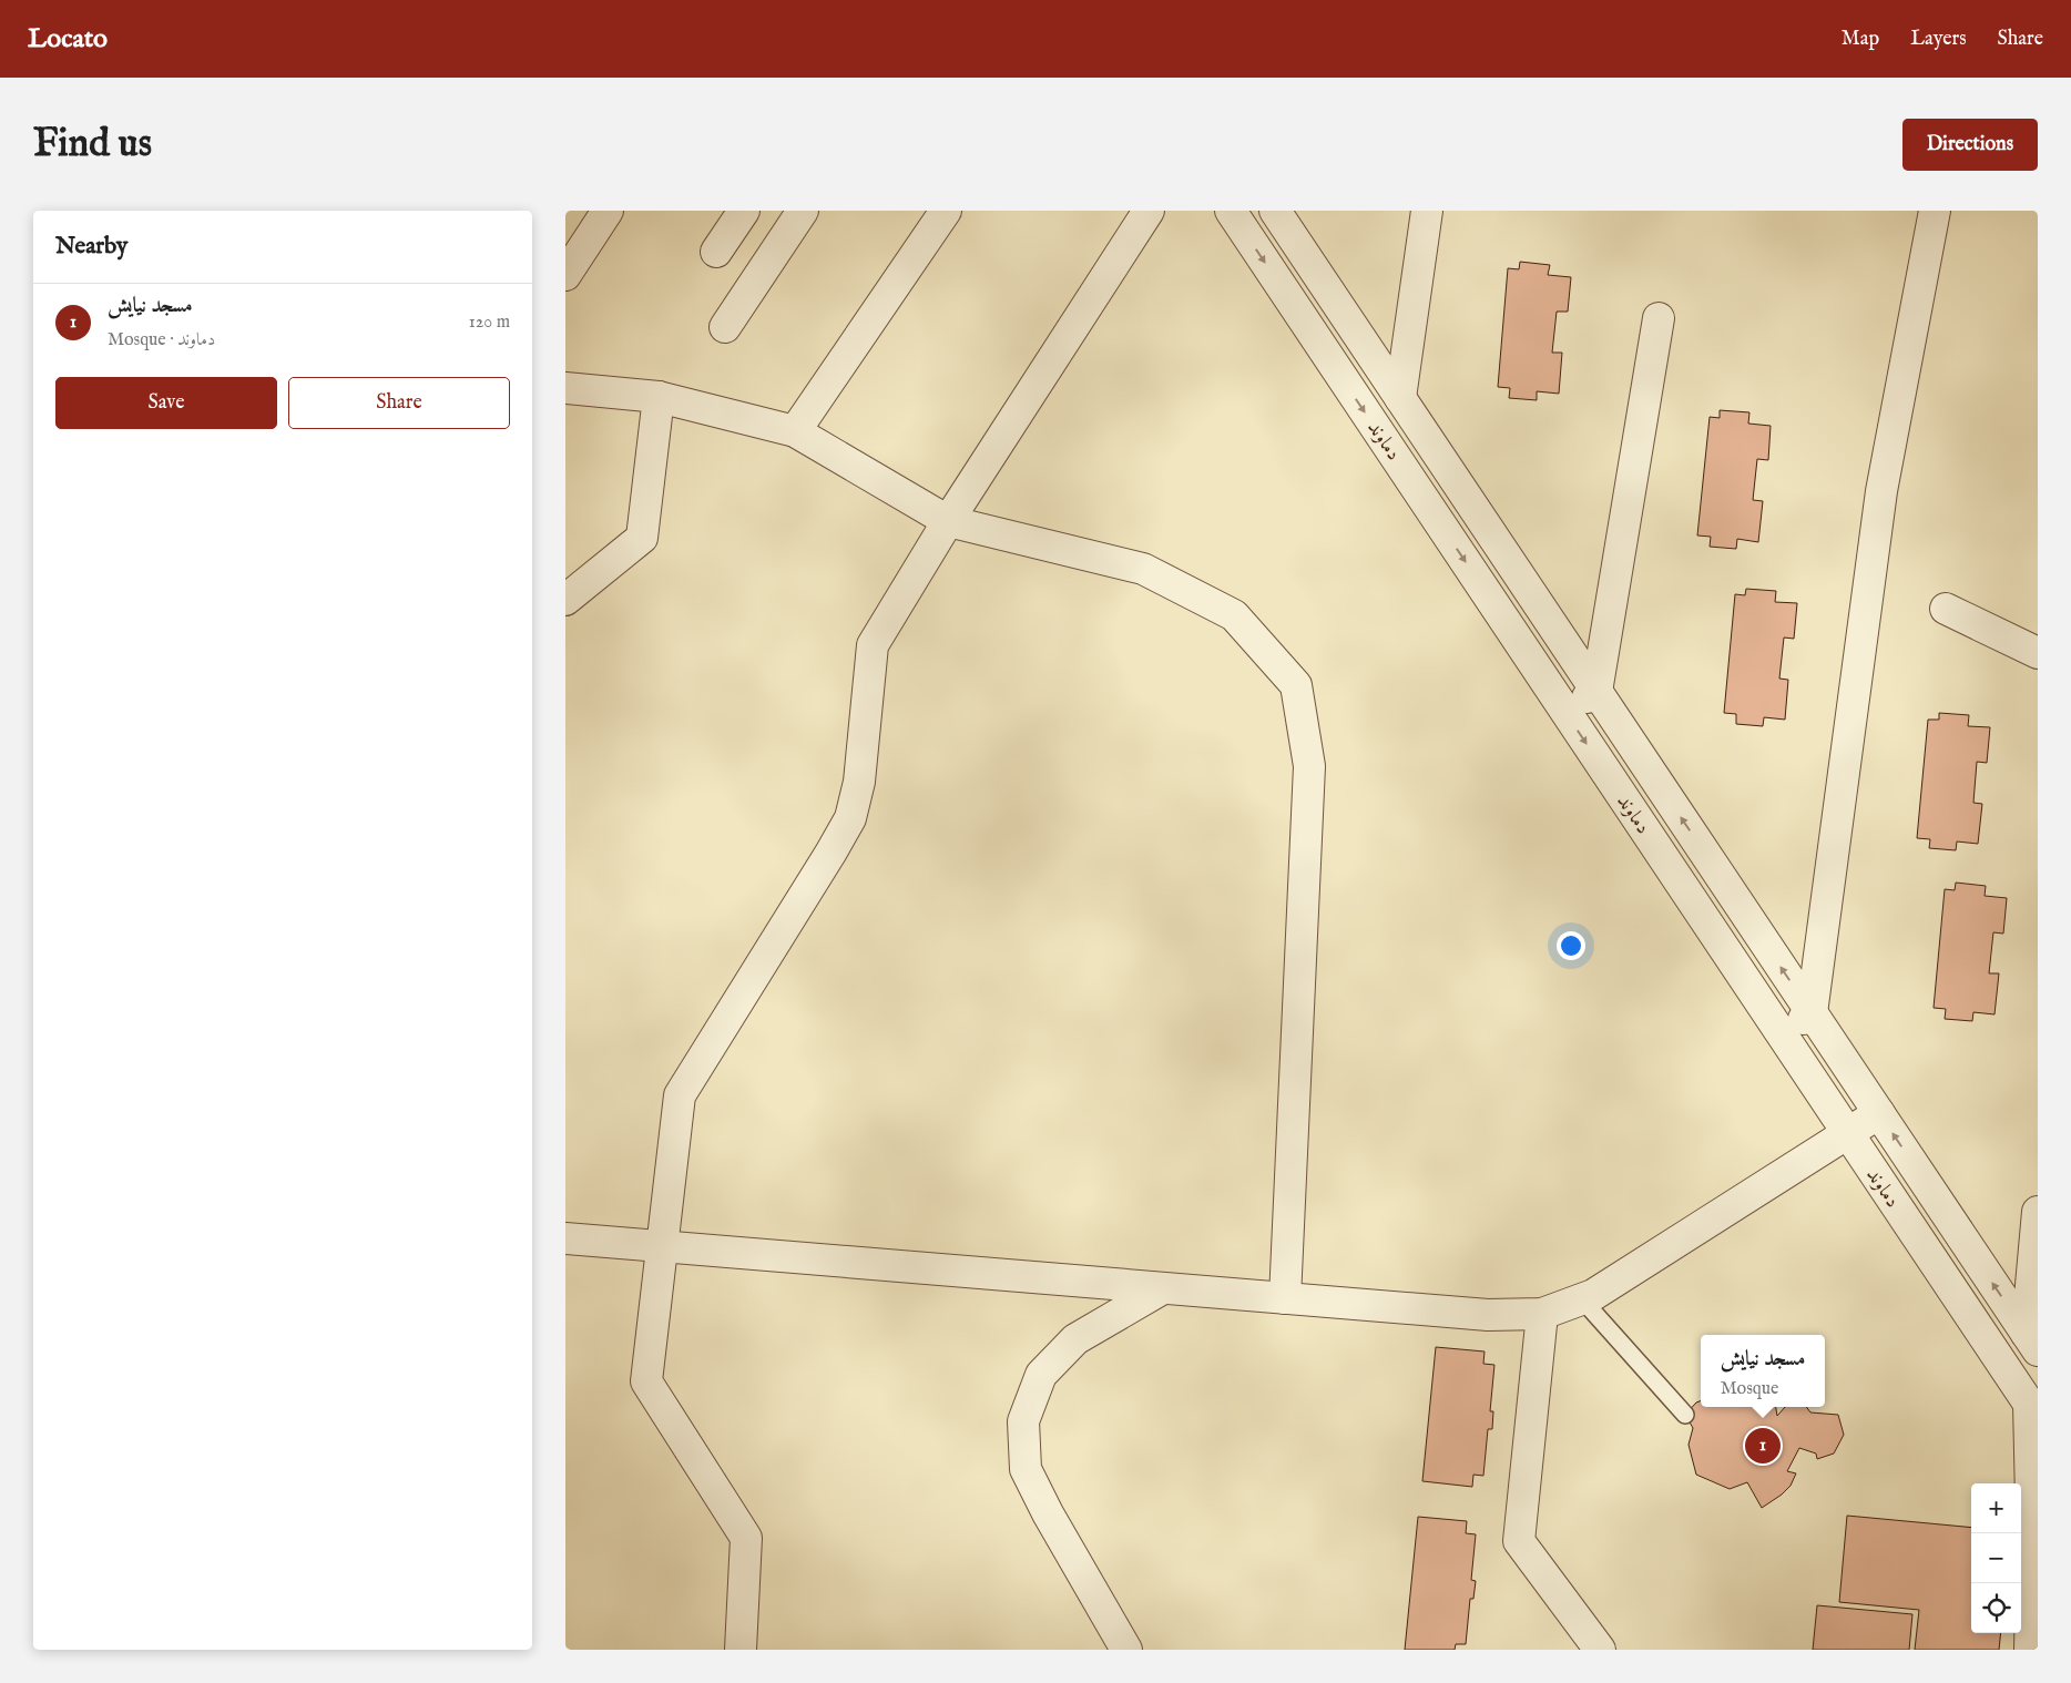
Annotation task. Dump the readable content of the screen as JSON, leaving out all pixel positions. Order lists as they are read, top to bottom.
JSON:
{
  "streets": {
    "street": ["دماوند"]
  },
  "page": {
    "header": "Locato",
    "nav": ["Map", "Layers", "Share"],
    "buttons": [
      "Directions",
      ["Save", "Share"]
    ],
    "title": "Find us",
    "heading": "Nearby",
    "list": [
      {
        "mark": "1",
        "name": "مسجد نیایش",
        "note": "Mosque · دماوند",
        "value": "120 m"
      }
    ],
    "popup": ["مسجد نیایش", "Mosque"],
    "pins": "1",
    "map_buttons": ["+", "−"]
  }
}
